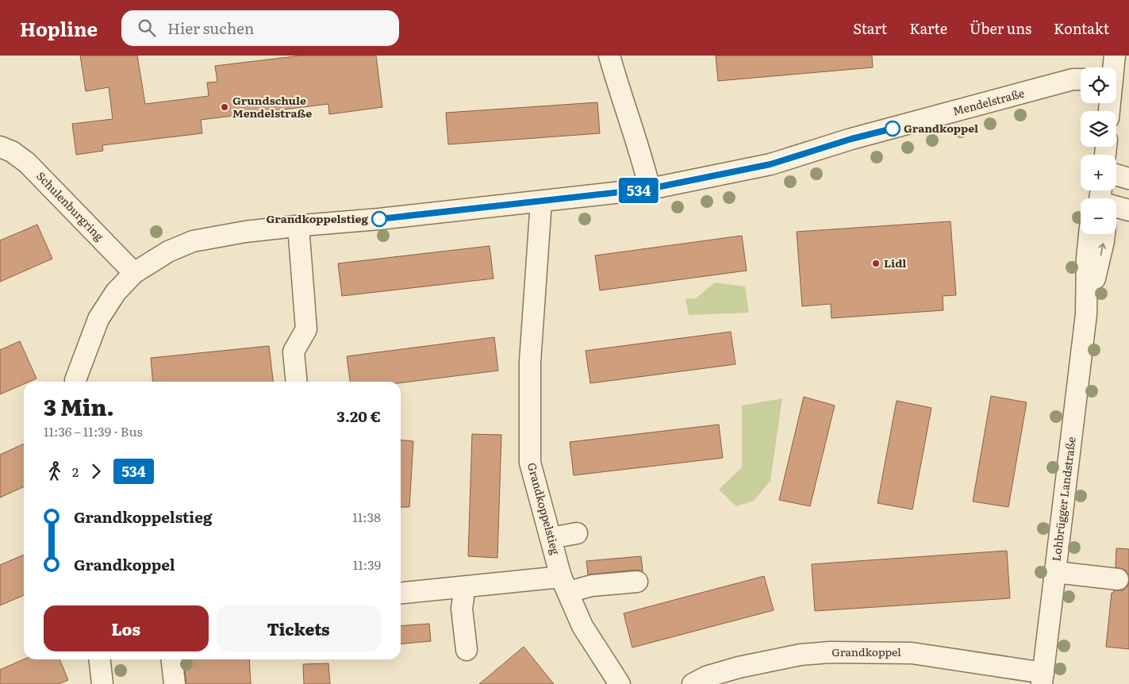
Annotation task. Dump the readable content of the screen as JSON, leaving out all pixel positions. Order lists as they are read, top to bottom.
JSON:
{
  "streets": {
    "street": [
      "Mendelstraße",
      "Schulenburgring",
      "Lohbrügger Landstraße",
      "Grandkoppelstieg",
      "Grandkoppel"
    ]
  },
  "crossings": [
    ["Mendelstraße", "Schulenburgring"],
    ["Mendelstraße", "Grandkoppelstieg"],
    ["Lohbrügger Landstraße", "Grandkoppel"]
  ],
  "places": [
    "Grundschule Mendelstraße",
    "Grandkoppel",
    "Grandkoppelstieg",
    "Lidl"
  ],
  "lines": ["bus line 534"],
  "page": {
    "header": "Hopline",
    "search": "Hier suchen",
    "nav": [
      "Start",
      "Karte",
      "Über uns",
      "Kontakt"
    ],
    "on_map": "534",
    "map_buttons": ["+", "−"],
    "heading": ["3 Min.", "11:36 – 11:39 · Bus", "3.20 €"],
    "legs": ["2", "534"],
    "list": [
      {
        "name": "Grandkoppelstieg",
        "value": "11:38"
      },
      {
        "name": "Grandkoppel",
        "value": "11:39"
      }
    ],
    "buttons": ["Los", "Tickets"]
  }
}
